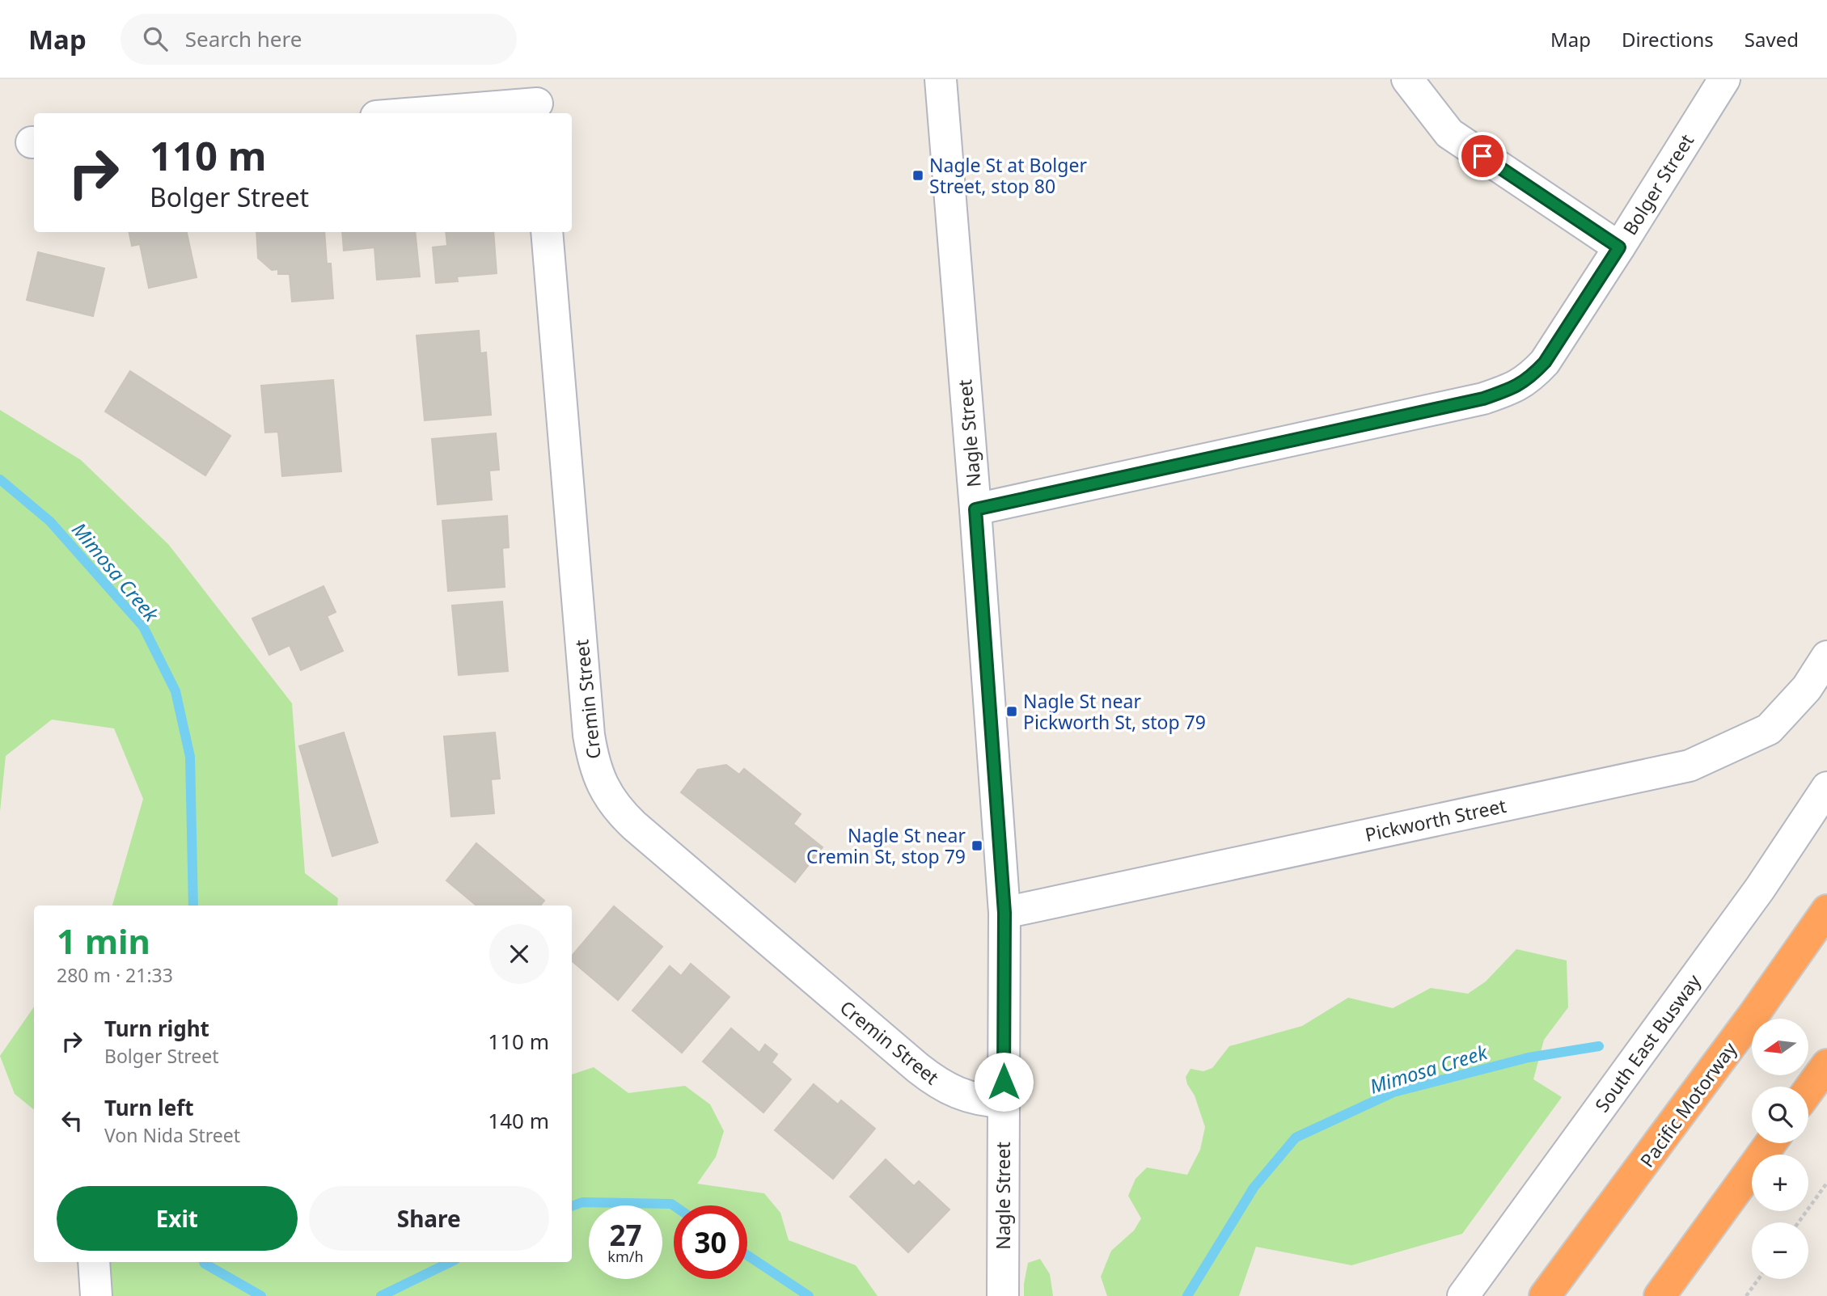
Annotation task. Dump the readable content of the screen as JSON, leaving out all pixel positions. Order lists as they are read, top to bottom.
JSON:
{
  "streets": {
    "highway": ["Pacific Motorway"],
    "street": [
      "Bolger Street",
      "Nagle Street",
      "Cremin Street",
      "Pickworth Street",
      "South East Busway"
    ]
  },
  "crossings": [
    ["Bolger Street", "Nagle Street"],
    ["Nagle Street", "Cremin Street"],
    ["Nagle Street", "Pickworth Street"]
  ],
  "water": ["Mimosa Creek"],
  "places": {
    "transit": ["Nagle St at Bolger Street, stop 80", "Nagle St near Pickworth St, stop 79", "Nagle St near Cremin St, stop 79"]
  },
  "north": "left",
  "page": {
    "header": "Map",
    "search": "Search here",
    "nav": ["Map", "Directions", "Saved"],
    "turn": ["110 m", "Bolger Street"],
    "heading": ["1 min", "280 m · 21:33"],
    "list": [
      {
        "name": "Turn right",
        "note": "Bolger Street",
        "value": "110 m"
      },
      {
        "name": "Turn left",
        "note": "Von Nida Street",
        "value": "140 m"
      }
    ],
    "map_buttons": ["+", "−"],
    "buttons": ["Exit", "Share"],
    "speed": "27 km/h",
    "limit": "30"
  }
}
